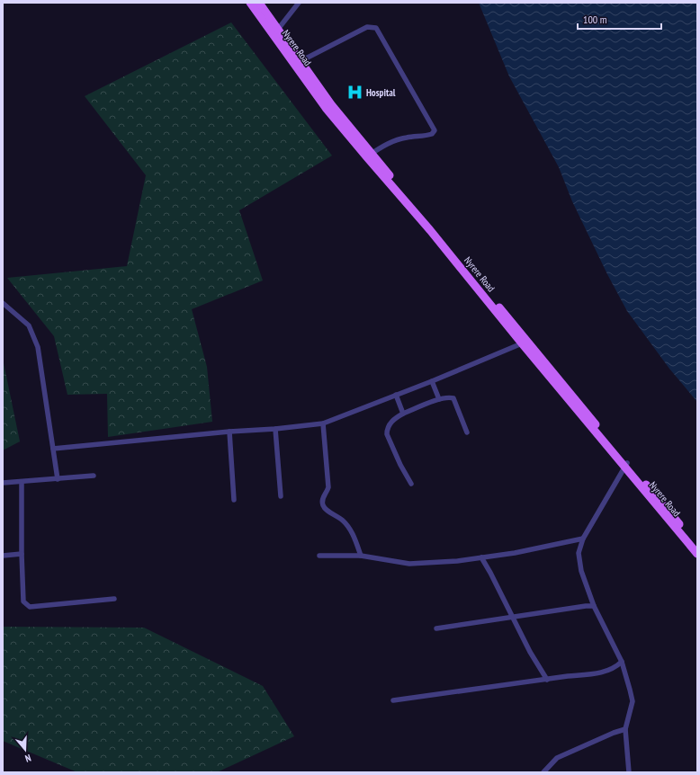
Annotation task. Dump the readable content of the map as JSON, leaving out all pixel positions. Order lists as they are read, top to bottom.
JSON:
{
  "streets": {
    "main road": ["Nyrere Road"]
  },
  "places": {
    "hospital": ["Hospital"]
  },
  "scale_bar": "100 m",
  "north": "bottom"
}
